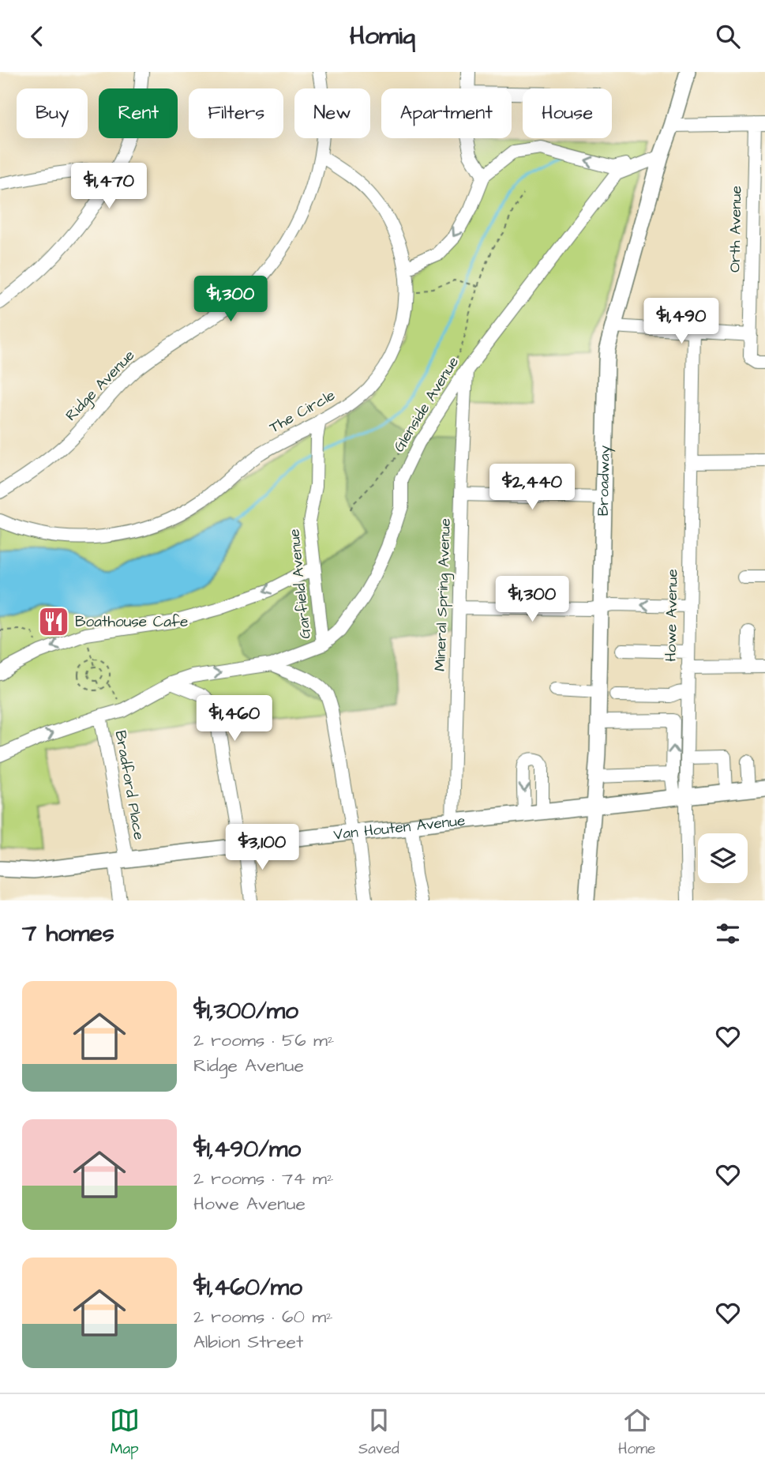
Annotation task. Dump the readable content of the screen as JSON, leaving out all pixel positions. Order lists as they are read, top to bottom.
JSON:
{
  "streets": {
    "main road": ["Broadway", "Van Houten Avenue"],
    "street": [
      "Orth Avenue",
      "Ridge Avenue",
      "Glenside Avenue",
      "The Circle",
      "Garfield Avenue",
      "Mineral Spring Avenue",
      "Howe Avenue",
      "Bradford Place"
    ]
  },
  "crossings": [
    ["Ridge Avenue", "The Circle"],
    ["Glenside Avenue", "Broadway"],
    ["Glenside Avenue", "Garfield Avenue"],
    ["Glenside Avenue", "Mineral Spring Avenue"],
    ["Glenside Avenue", "Bradford Place"],
    ["The Circle", "Garfield Avenue"],
    ["Broadway", "Van Houten Avenue"],
    ["Mineral Spring Avenue", "Van Houten Avenue"],
    ["Howe Avenue", "Van Houten Avenue"],
    ["Bradford Place", "Van Houten Avenue"]
  ],
  "places": {
    "restaurant": ["Boathouse Cafe"]
  },
  "page": {
    "header": "Homiq",
    "chip": [
      "Buy",
      "Rent",
      "Filters",
      "New",
      "Apartment",
      "House"
    ],
    "price": [
      "$1,470",
      "$1,300",
      "$1,490",
      "$2,440",
      "$1,300",
      "$1,460",
      "$3,100"
    ],
    "heading": "7 homes",
    "list": [
      {
        "name": "$1,300/mo",
        "note": "2 rooms · 56 m² · Ridge Avenue"
      },
      {
        "name": "$1,490/mo",
        "note": "2 rooms · 74 m² · Howe Avenue"
      },
      {
        "name": "$1,460/mo",
        "note": "2 rooms · 60 m² · Albion Street"
      }
    ],
    "tabs": ["Map", "Saved", "Home"]
  }
}
